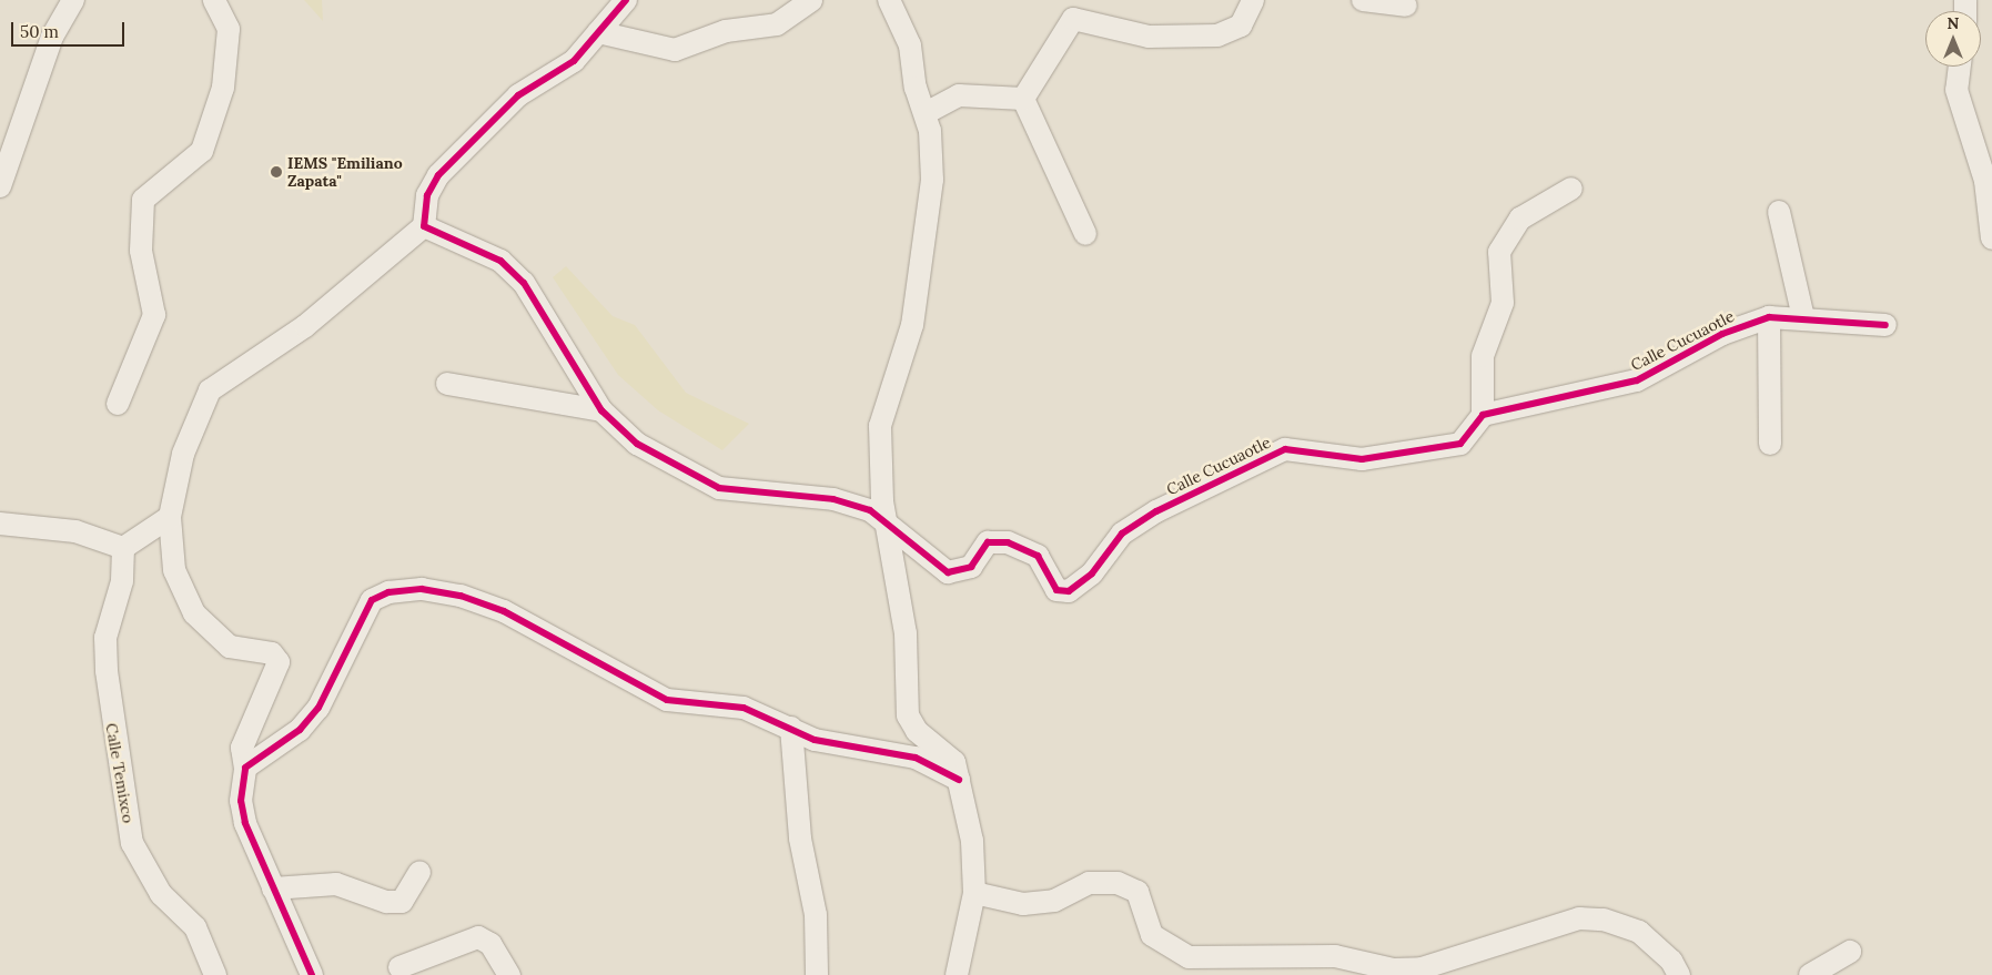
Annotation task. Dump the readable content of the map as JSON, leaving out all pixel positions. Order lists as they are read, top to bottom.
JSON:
{
  "streets": {
    "street": ["Calle Cucuaotle", "Calle Temixco"]
  },
  "places": ["IEMS \"Emiliano Zapata\""],
  "scale_bar": "50 m",
  "north": "top"
}
